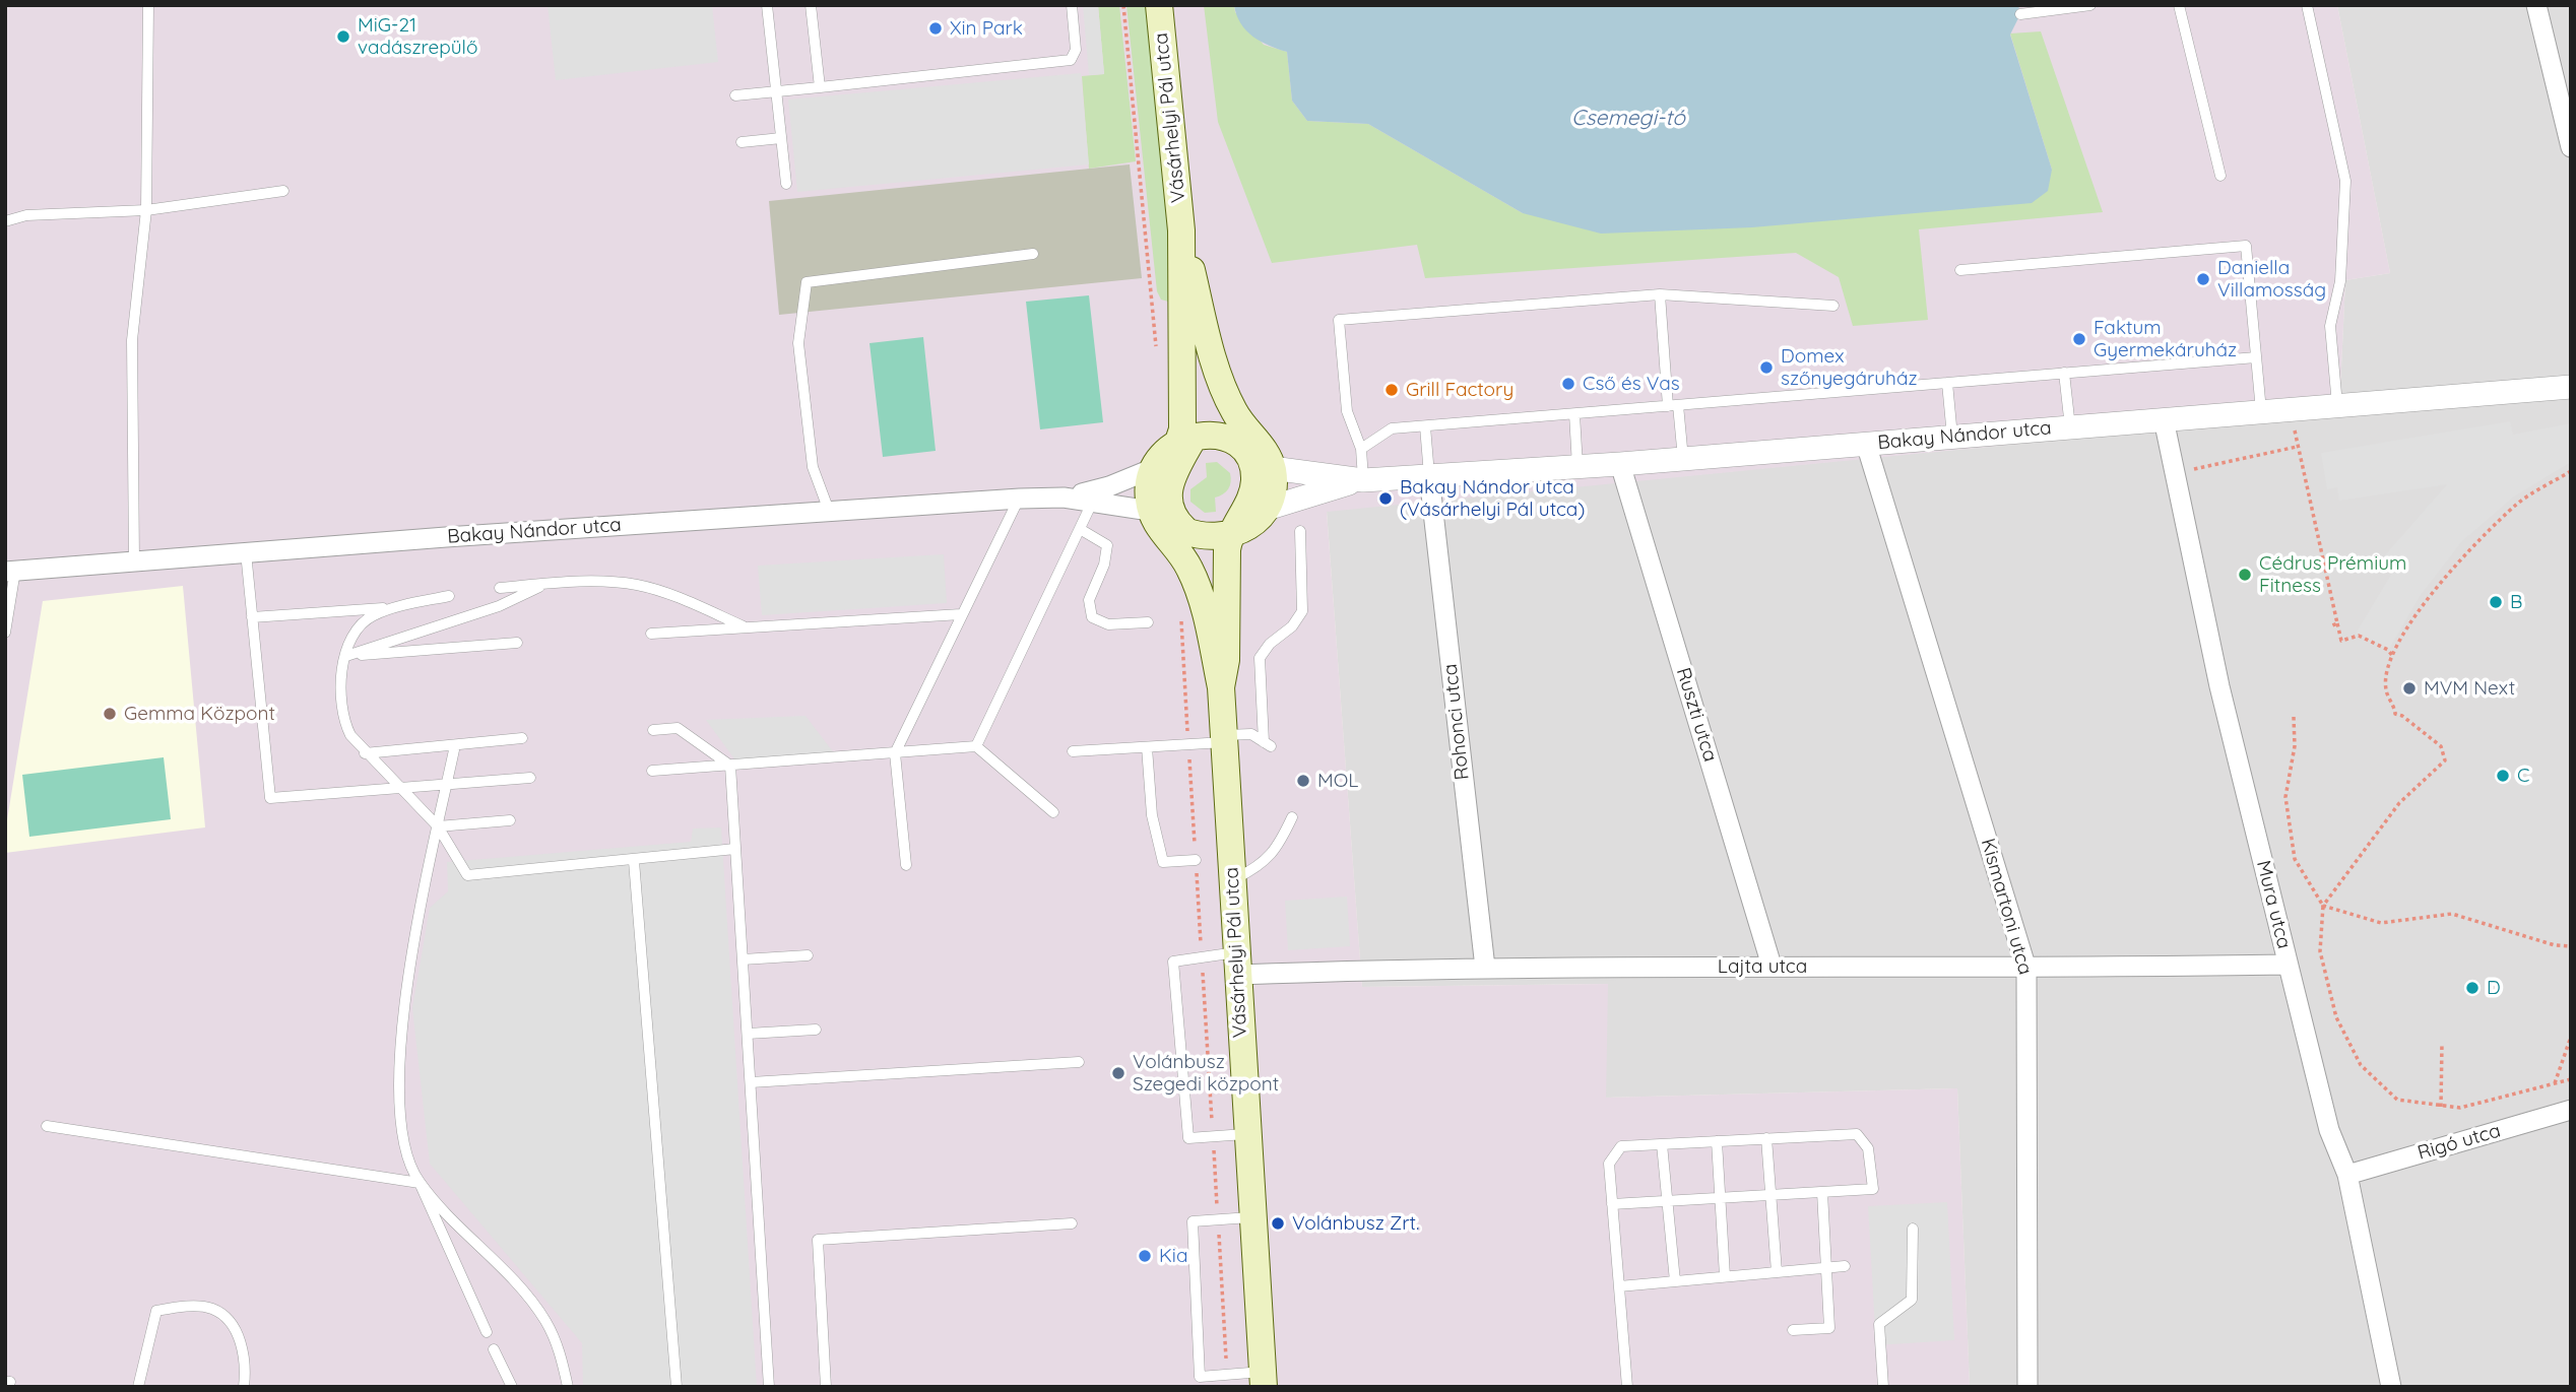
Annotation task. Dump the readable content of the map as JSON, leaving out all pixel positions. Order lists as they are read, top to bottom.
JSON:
{
  "streets": {
    "main road": ["Vásárhelyi Pál utca"],
    "street": [
      "Bakay Nándor utca",
      "Ruszti utca",
      "Rohonci utca",
      "Mura utca",
      "Kismartoni utca",
      "Lajta utca",
      "Rigó utca"
    ]
  },
  "crossings": [
    ["Vásárhelyi Pál utca", "Bakay Nándor utca"],
    ["Vásárhelyi Pál utca", "Lajta utca"],
    ["Bakay Nándor utca", "Ruszti utca"],
    ["Bakay Nándor utca", "Rohonci utca"],
    ["Bakay Nándor utca", "Mura utca"],
    ["Bakay Nándor utca", "Kismartoni utca"],
    ["Ruszti utca", "Lajta utca"],
    ["Rohonci utca", "Lajta utca"],
    ["Mura utca", "Lajta utca"],
    ["Mura utca", "Rigó utca"],
    ["Kismartoni utca", "Lajta utca"]
  ],
  "water": ["Csemegi-tó"],
  "places": [
    "Xin Park",
    "MiG-21 vadászrepülő",
    "Daniella Villamosság",
    "Faktum Gyermekáruház",
    "Domex szőnyegáruház",
    "Cső és Vas",
    "Grill Factory",
    "Bakay Nándor utca (Vásárhelyi Pál utca)",
    "Cédrus Prémium Fitness",
    "B",
    "MVM Next",
    "Gemma Központ",
    "C",
    "MOL",
    "D",
    "Volánbusz Szegedi központ",
    "Volánbusz Zrt.",
    "Kia"
  ]
}
